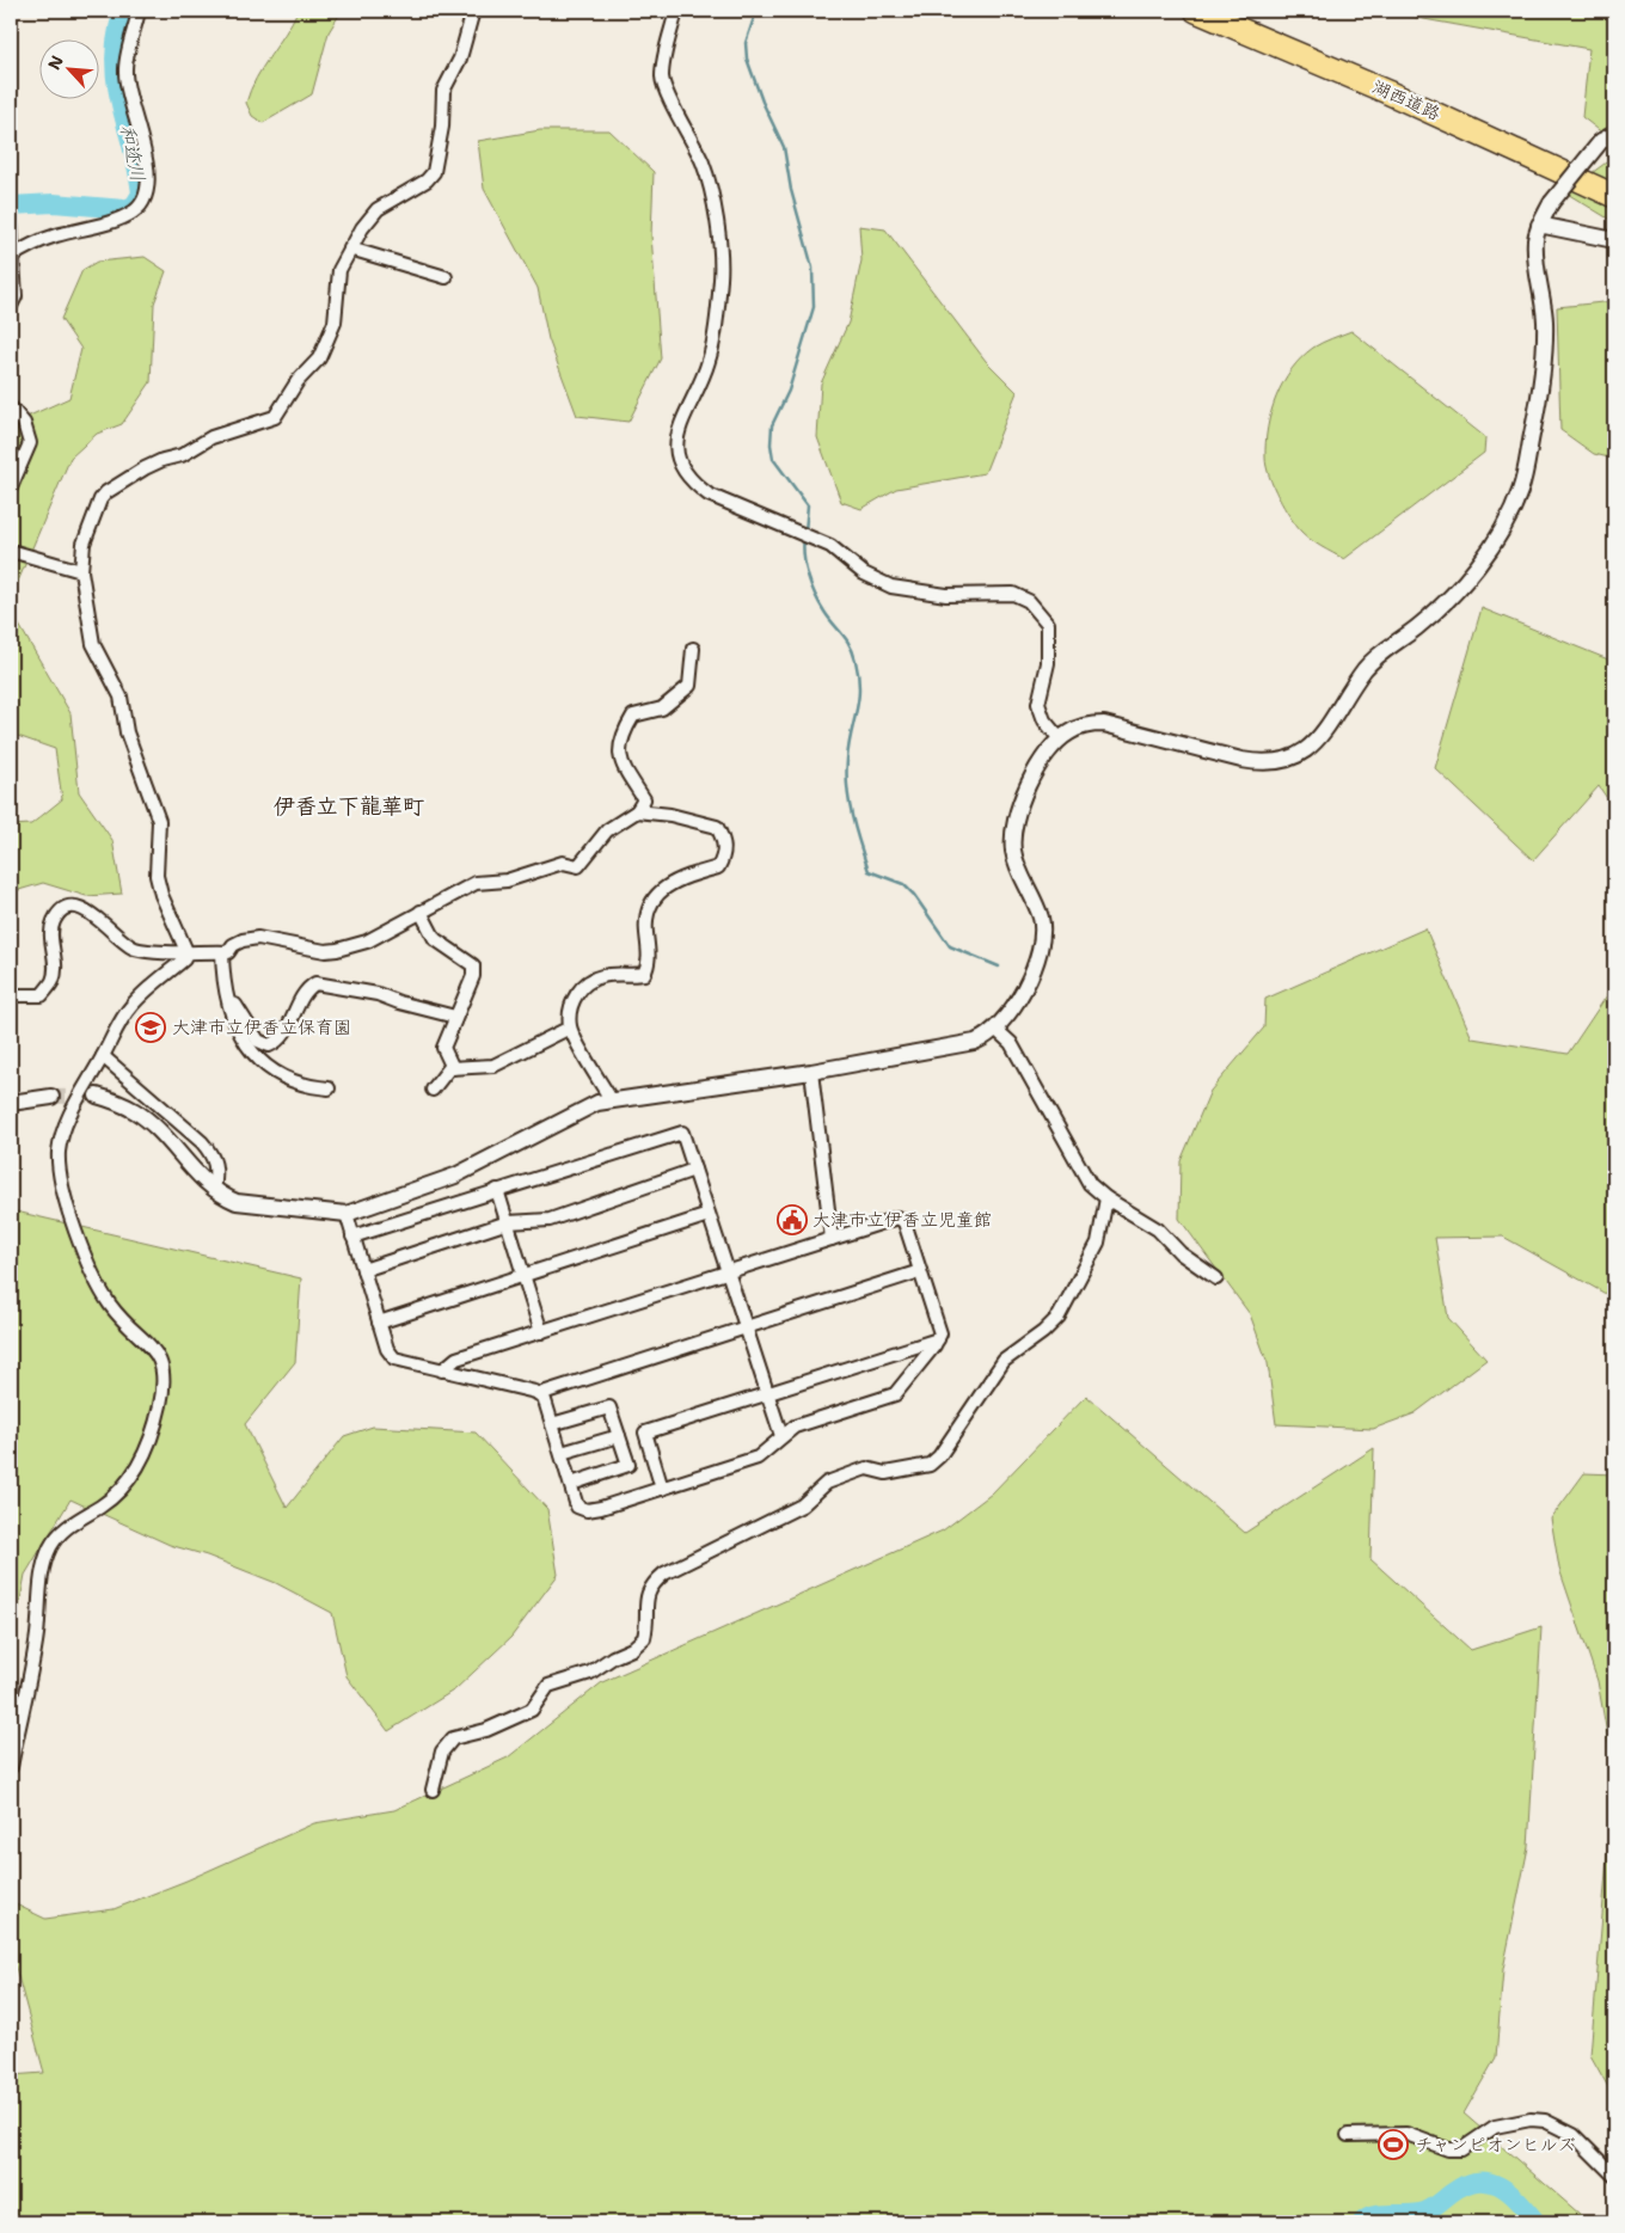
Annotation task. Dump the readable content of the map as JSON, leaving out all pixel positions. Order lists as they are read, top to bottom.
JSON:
{
  "streets": {
    "highway": ["湖西道路"]
  },
  "districts": ["伊香立下龍華町"],
  "water": ["和迩川"],
  "places": {
    "school or university": ["大津市立伊香立保育園"],
    "public building": ["大津市立伊香立児童館"],
    "sports": ["チャンピオンヒルズ"]
  },
  "north": "top left"
}
